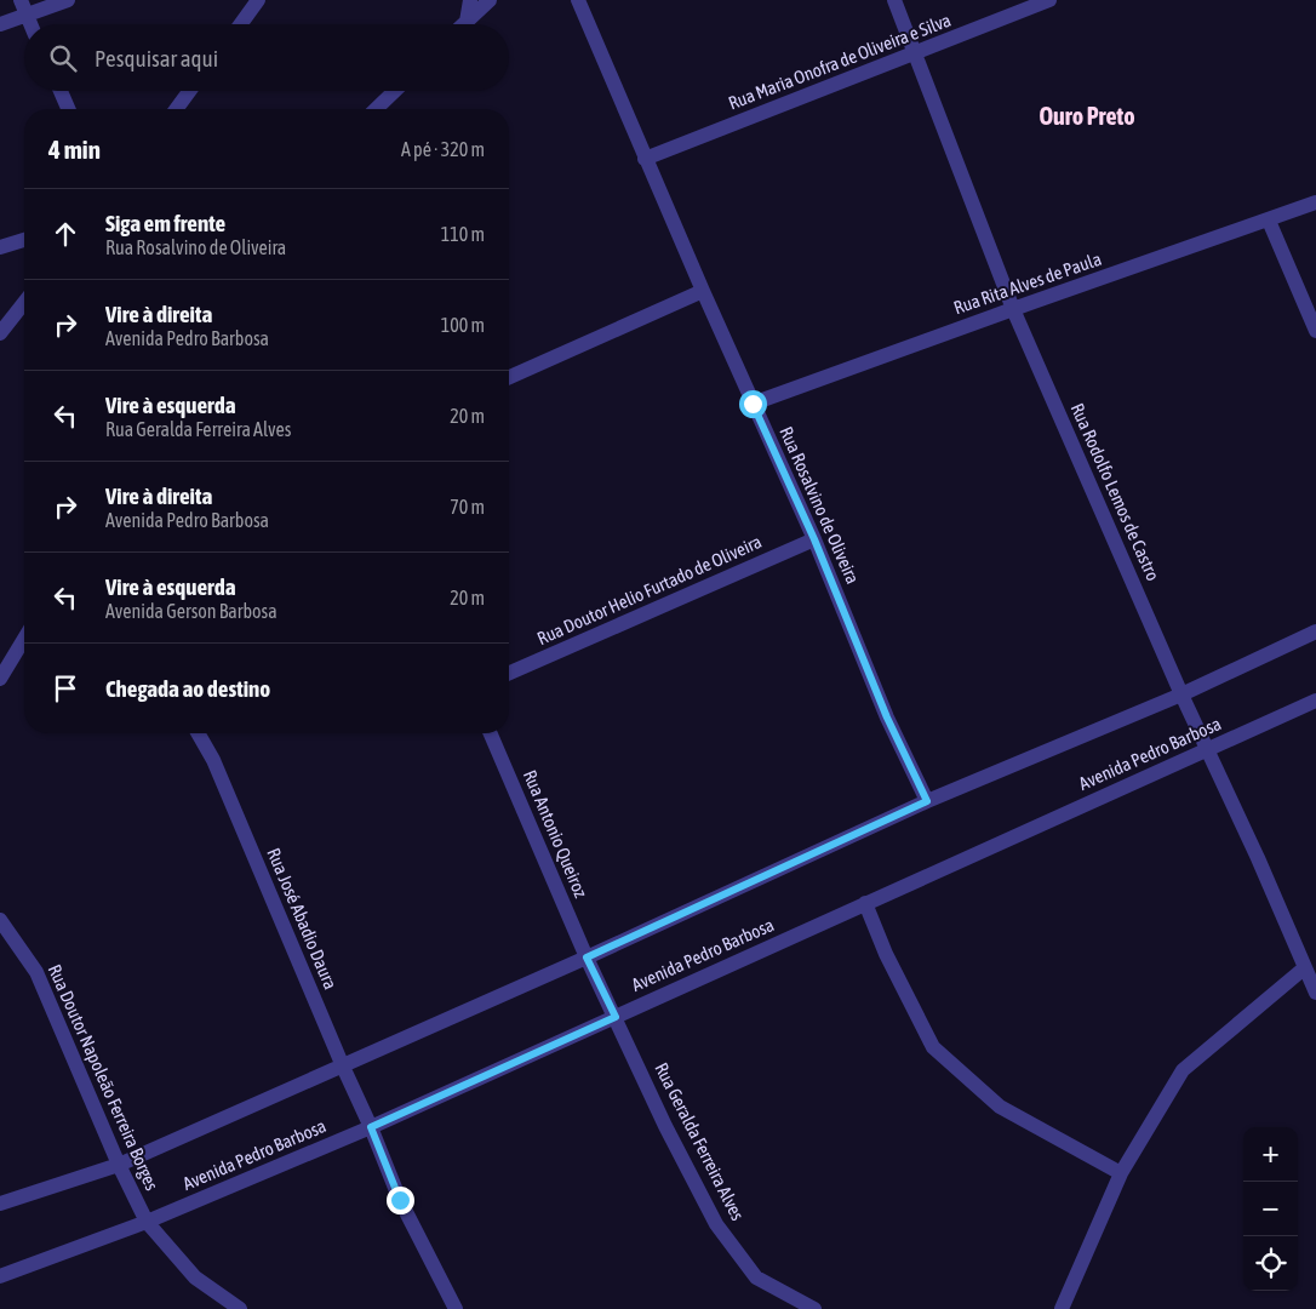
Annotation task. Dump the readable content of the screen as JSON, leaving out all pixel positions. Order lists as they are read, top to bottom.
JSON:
{
  "streets": {
    "street": [
      "Rua Maria Onofra de Oliveira e Silva",
      "Rua Rita Alves de Paula",
      "Rua Rodolfo Lemos de Castro",
      "Rua Rosalvino de Oliveira",
      "Rua Doutor Helio Furtado de Oliveira",
      "Avenida Pedro Barbosa",
      "Rua Antonio Queiroz",
      "Rua José Abadio Daura",
      "Rua Doutor Napoleão Ferreira Borges",
      "Rua Geralda Ferreira Alves"
    ]
  },
  "crossings": [
    ["Rua Maria Onofra de Oliveira e Silva", "Rua Rodolfo Lemos de Castro"],
    ["Rua Maria Onofra de Oliveira e Silva", "Rua Rosalvino de Oliveira"],
    ["Rua Rita Alves de Paula", "Rua Rodolfo Lemos de Castro"],
    ["Rua Rita Alves de Paula", "Rua Rosalvino de Oliveira"],
    ["Rua Rodolfo Lemos de Castro", "Avenida Pedro Barbosa"],
    ["Rua Rosalvino de Oliveira", "Rua Doutor Helio Furtado de Oliveira"],
    ["Avenida Pedro Barbosa", "Rua José Abadio Daura"],
    ["Avenida Pedro Barbosa", "Rua Doutor Napoleão Ferreira Borges"],
    ["Avenida Pedro Barbosa", "Rua Geralda Ferreira Alves"],
    ["Rua Antonio Queiroz", "Rua Geralda Ferreira Alves"]
  ],
  "districts": ["Ouro Preto"],
  "page": {
    "search": "Pesquisar aqui",
    "heading": ["4 min", "A pé · 320 m"],
    "list": [
      ["Siga em frente", "Rua Rosalvino de Oliveira", "110 m"],
      ["Vire à direita", "Avenida Pedro Barbosa", "100 m"],
      ["Vire à esquerda", "Rua Geralda Ferreira Alves", "20 m"],
      ["Vire à direita", "Avenida Pedro Barbosa", "70 m"],
      ["Vire à esquerda", "Avenida Gerson Barbosa", "20 m"],
      "Chegada ao destino"
    ],
    "map_buttons": ["+", "−"]
  }
}
